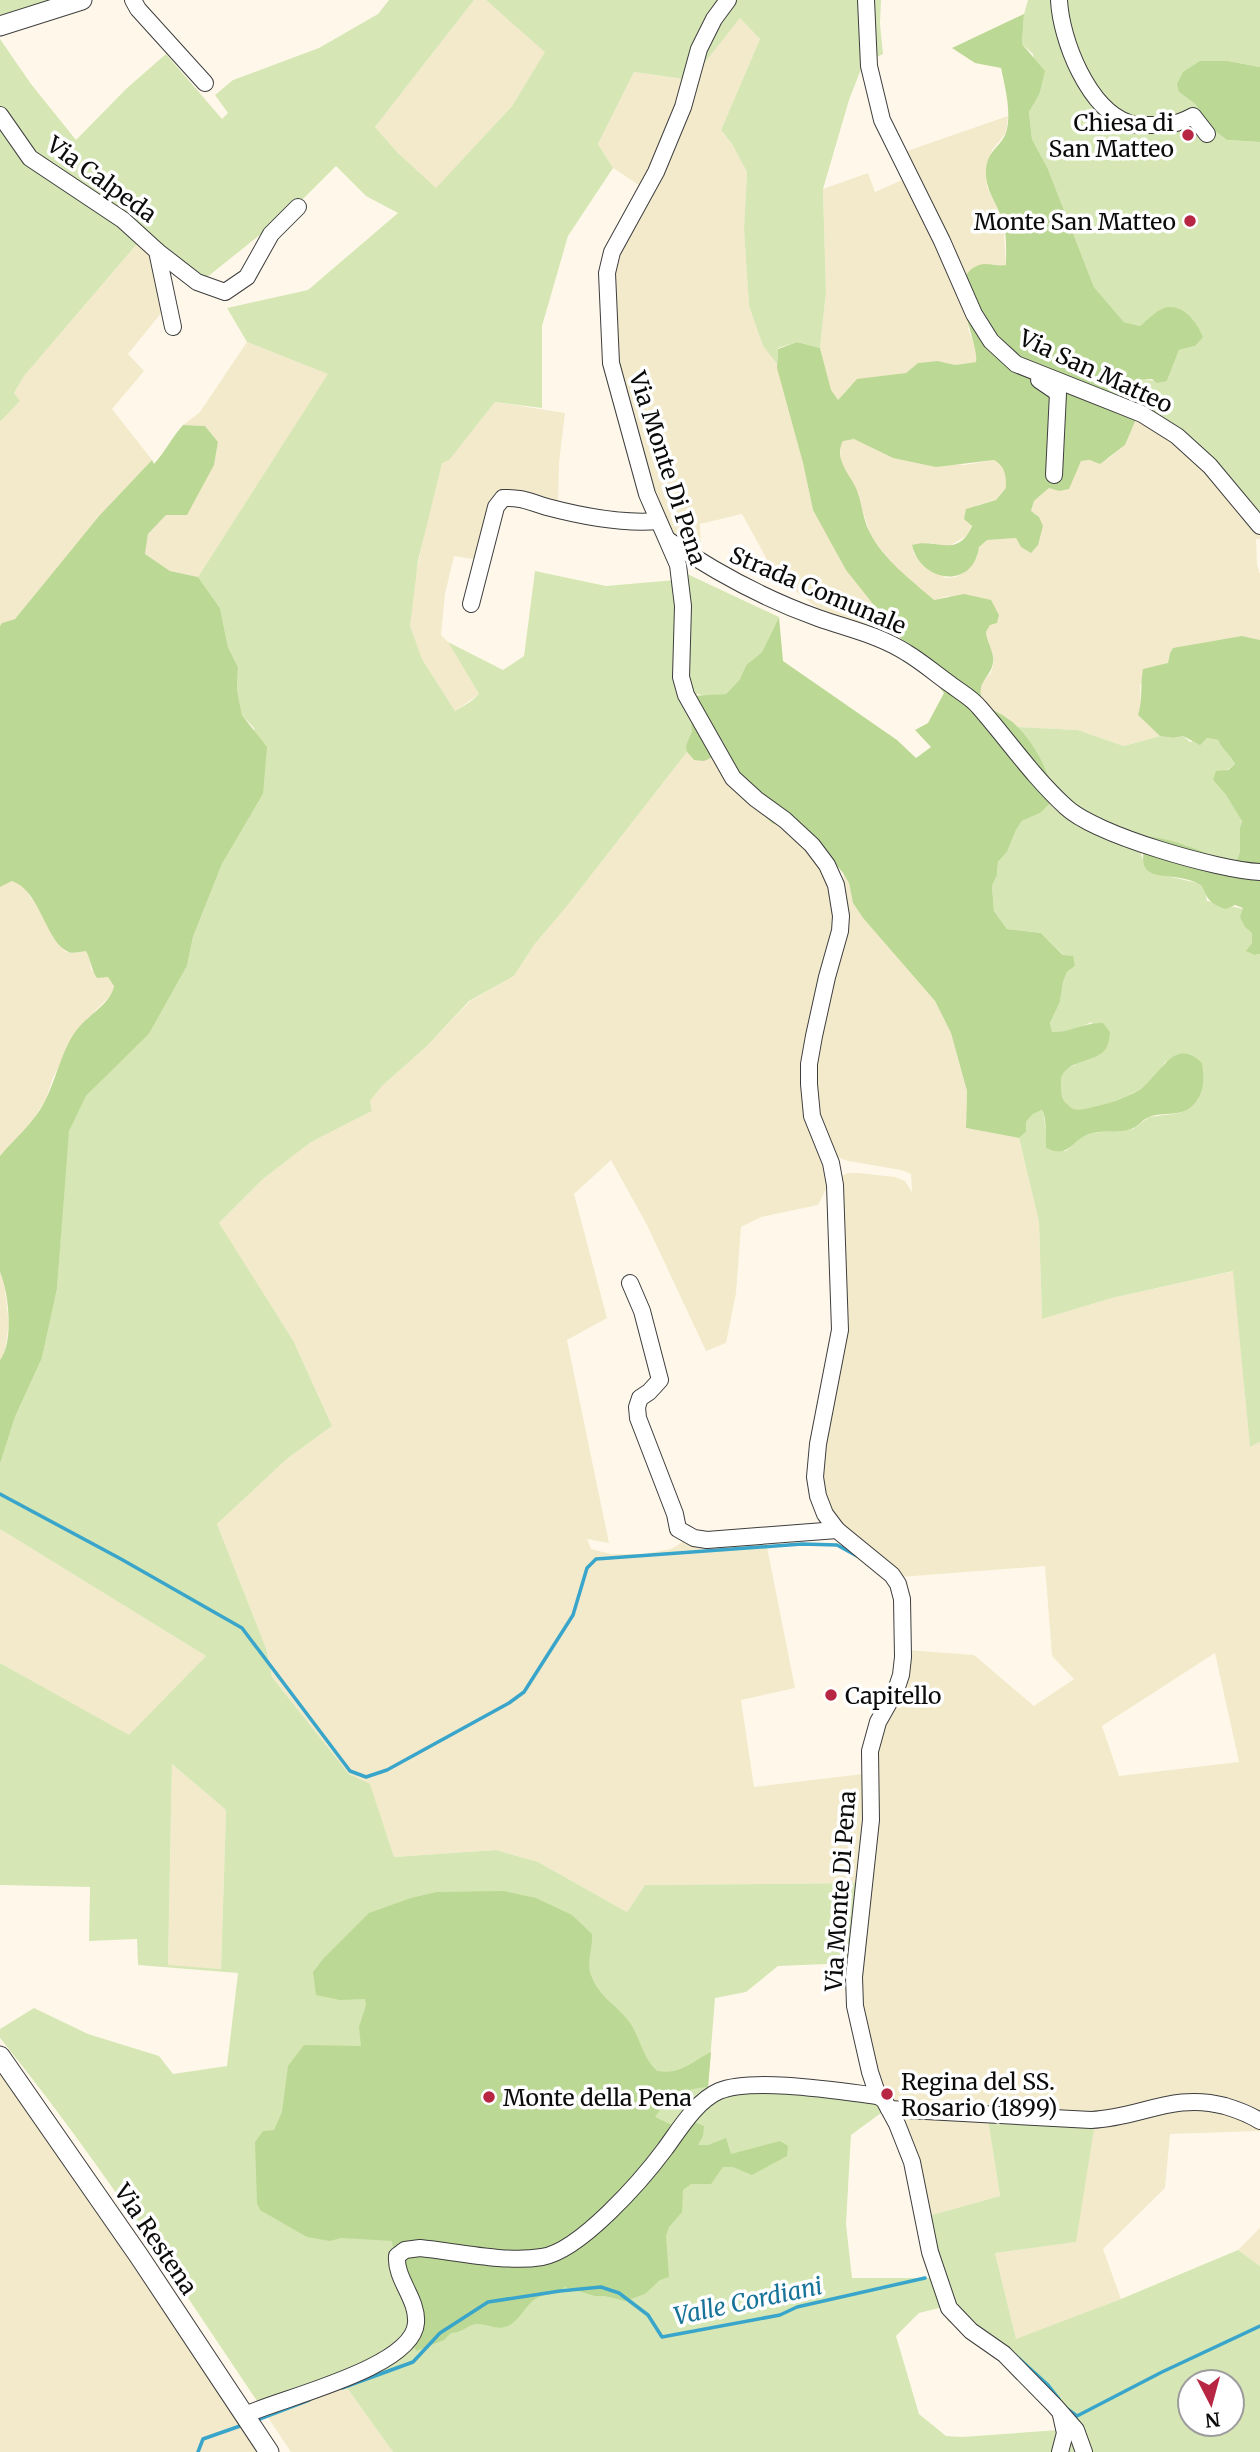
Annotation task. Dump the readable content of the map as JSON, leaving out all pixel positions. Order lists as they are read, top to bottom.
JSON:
{
  "streets": {
    "street": [
      "Via Calpeda",
      "Via San Matteo",
      "Via Monte Di Pena",
      "Strada Comunale",
      "Via Restena"
    ]
  },
  "crossings": [
    ["Via Monte Di Pena", "Strada Comunale"]
  ],
  "water": ["Valle Cordiani"],
  "places": [
    "Chiesa di San Matteo",
    "Monte San Matteo",
    "Capitello",
    "Regina del SS. Rosario (1899)",
    "Monte della Pena"
  ],
  "north": "bottom"
}
